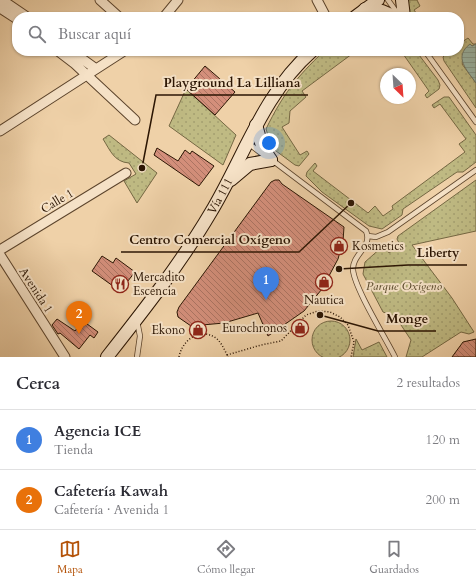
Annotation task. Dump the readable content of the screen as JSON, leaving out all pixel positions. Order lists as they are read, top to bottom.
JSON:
{
  "streets": {
    "main road": ["Vía 111"],
    "street": ["Calle 1", "Avenida 1"]
  },
  "parks": ["Parque Oxígeno"],
  "places": {
    "other": [
      "Playground La Lilliana",
      "Centro Comercial Oxígeno",
      "Liberty",
      "Monge"
    ],
    "shop": [
      "Kosmetics",
      "Nautica",
      "Eurochronos",
      "Ekono"
    ],
    "restaurant": ["Mercadito Escencia"]
  },
  "north": "bottom right",
  "page": {
    "search": "Buscar aquí",
    "pins": ["1", "2"],
    "heading": ["Cerca", "2 resultados"],
    "list": [
      {
        "mark": "1",
        "name": "Agencia ICE",
        "note": "Tienda",
        "value": "120 m"
      },
      {
        "mark": "2",
        "name": "Cafetería Kawah",
        "note": "Cafetería · Avenida 1",
        "value": "200 m"
      }
    ],
    "nav": ["Mapa", "Cómo llegar", "Guardados"]
  }
}
